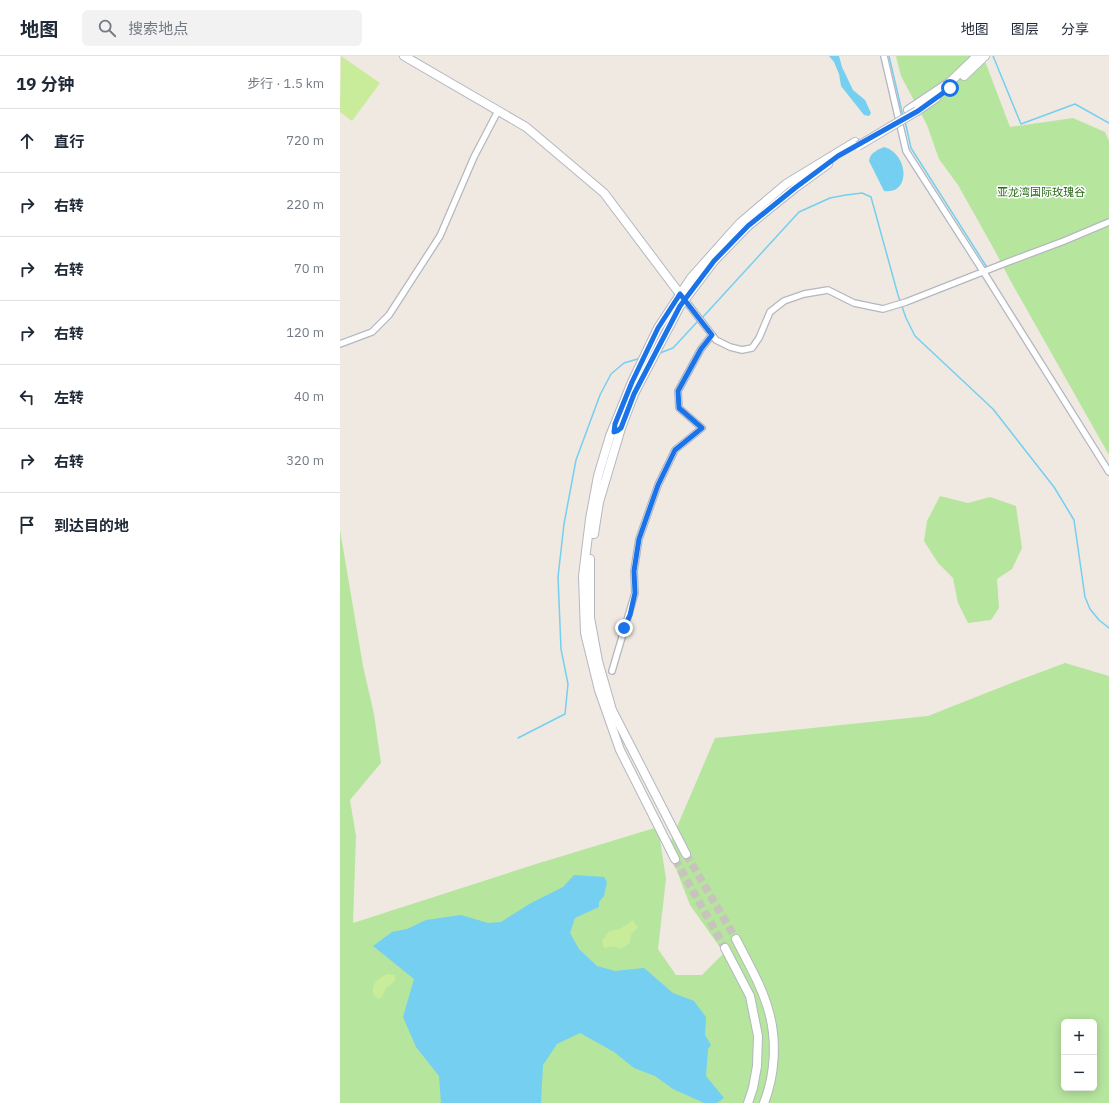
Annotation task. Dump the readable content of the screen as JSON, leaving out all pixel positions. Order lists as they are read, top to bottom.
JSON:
{
  "parks": ["亚龙湾国际玫瑰谷"],
  "page": {
    "header": "地图",
    "search": "搜索地点",
    "nav": ["地图", "图层", "分享"],
    "heading": ["19 分钟", "步行 · 1.5 km"],
    "list": [
      ["直行", "720 m"],
      ["右转", "220 m"],
      ["右转", "70 m"],
      ["右转", "120 m"],
      ["左转", "40 m"],
      ["右转", "320 m"],
      "到达目的地"
    ],
    "map_buttons": ["+", "−"]
  }
}
